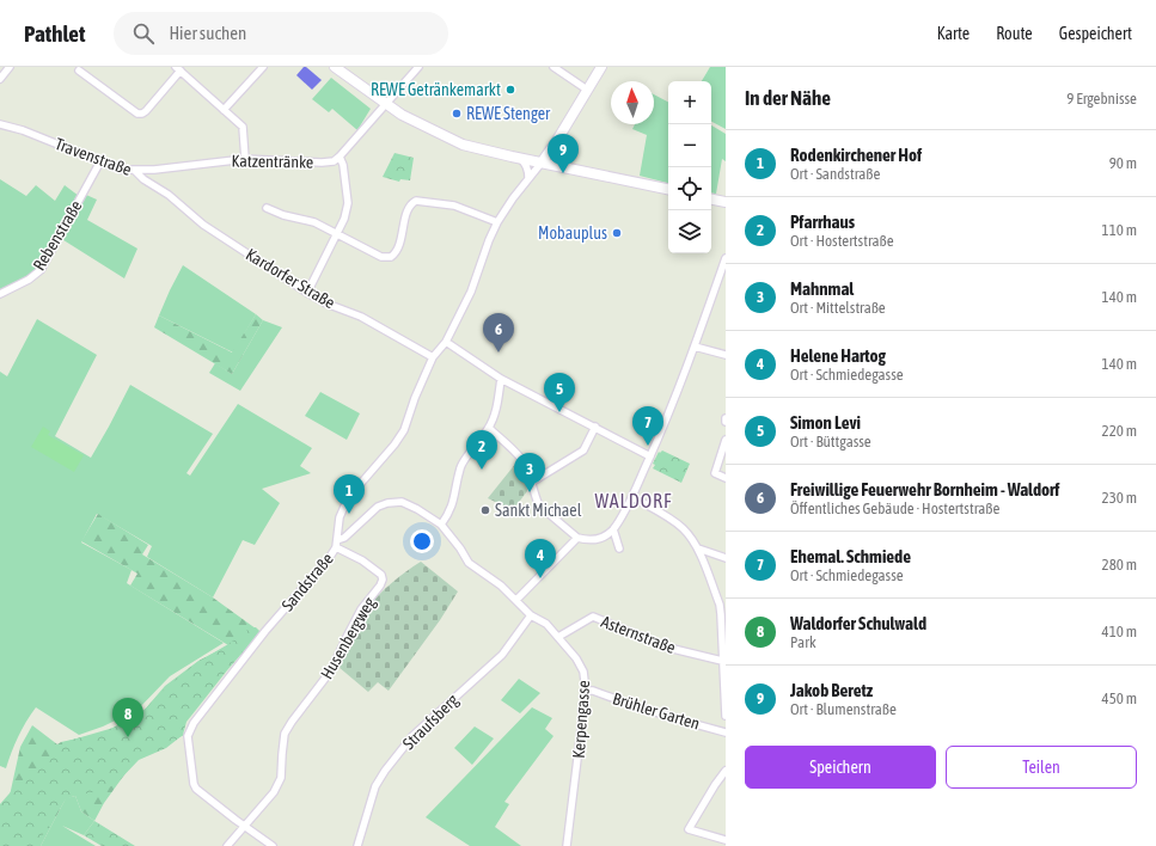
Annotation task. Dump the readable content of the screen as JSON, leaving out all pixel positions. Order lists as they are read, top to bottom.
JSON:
{
  "streets": {
    "street": [
      "Travenstraße",
      "Katzentränke",
      "Rebenstraße",
      "Kardorfer Straße",
      "Sandstraße",
      "Asternstraße",
      "Husenbergweg",
      "Brühler Garten",
      "Kerpengasse",
      "Straufsberg"
    ]
  },
  "crossings": [
    ["Travenstraße", "Katzentränke"],
    ["Travenstraße", "Rebenstraße"],
    ["Travenstraße", "Kardorfer Straße"],
    ["Kardorfer Straße", "Sandstraße"],
    ["Sandstraße", "Husenbergweg"],
    ["Asternstraße", "Kerpengasse"],
    ["Brühler Garten", "Kerpengasse"],
    ["Kerpengasse", "Straufsberg"]
  ],
  "districts": ["WALDORF"],
  "places": [
    "REWE Getränkemarkt",
    "REWE Stenger",
    "Mobauplus",
    "Sankt Michael"
  ],
  "north": "top",
  "page": {
    "header": "Pathlet",
    "search": "Hier suchen",
    "nav": ["Karte", "Route", "Gespeichert"],
    "heading": ["In der Nähe", "9 Ergebnisse"],
    "map_buttons": ["+", "−"],
    "list": [
      {
        "mark": "1",
        "name": "Rodenkirchener Hof",
        "note": "Ort · Sandstraße",
        "value": "90 m"
      },
      {
        "mark": "2",
        "name": "Pfarrhaus",
        "note": "Ort · Hostertstraße",
        "value": "110 m"
      },
      {
        "mark": "3",
        "name": "Mahnmal",
        "note": "Ort · Mittelstraße",
        "value": "140 m"
      },
      {
        "mark": "4",
        "name": "Helene Hartog",
        "note": "Ort · Schmiedegasse",
        "value": "140 m"
      },
      {
        "mark": "5",
        "name": "Simon Levi",
        "note": "Ort · Büttgasse",
        "value": "220 m"
      },
      {
        "mark": "6",
        "name": "Freiwillige Feuerwehr Bornheim - Waldorf",
        "note": "Öffentliches Gebäude · Hostertstraße",
        "value": "230 m"
      },
      {
        "mark": "7",
        "name": "Ehemal. Schmiede",
        "note": "Ort · Schmiedegasse",
        "value": "280 m"
      },
      {
        "mark": "8",
        "name": "Waldorfer Schulwald",
        "note": "Park",
        "value": "410 m"
      },
      {
        "mark": "9",
        "name": "Jakob Beretz",
        "note": "Ort · Blumenstraße",
        "value": "450 m"
      }
    ],
    "pins": [
      "9",
      "6",
      "5",
      "7",
      "2",
      "3",
      "1",
      "4",
      "8"
    ],
    "buttons": ["Speichern", "Teilen"]
  }
}
